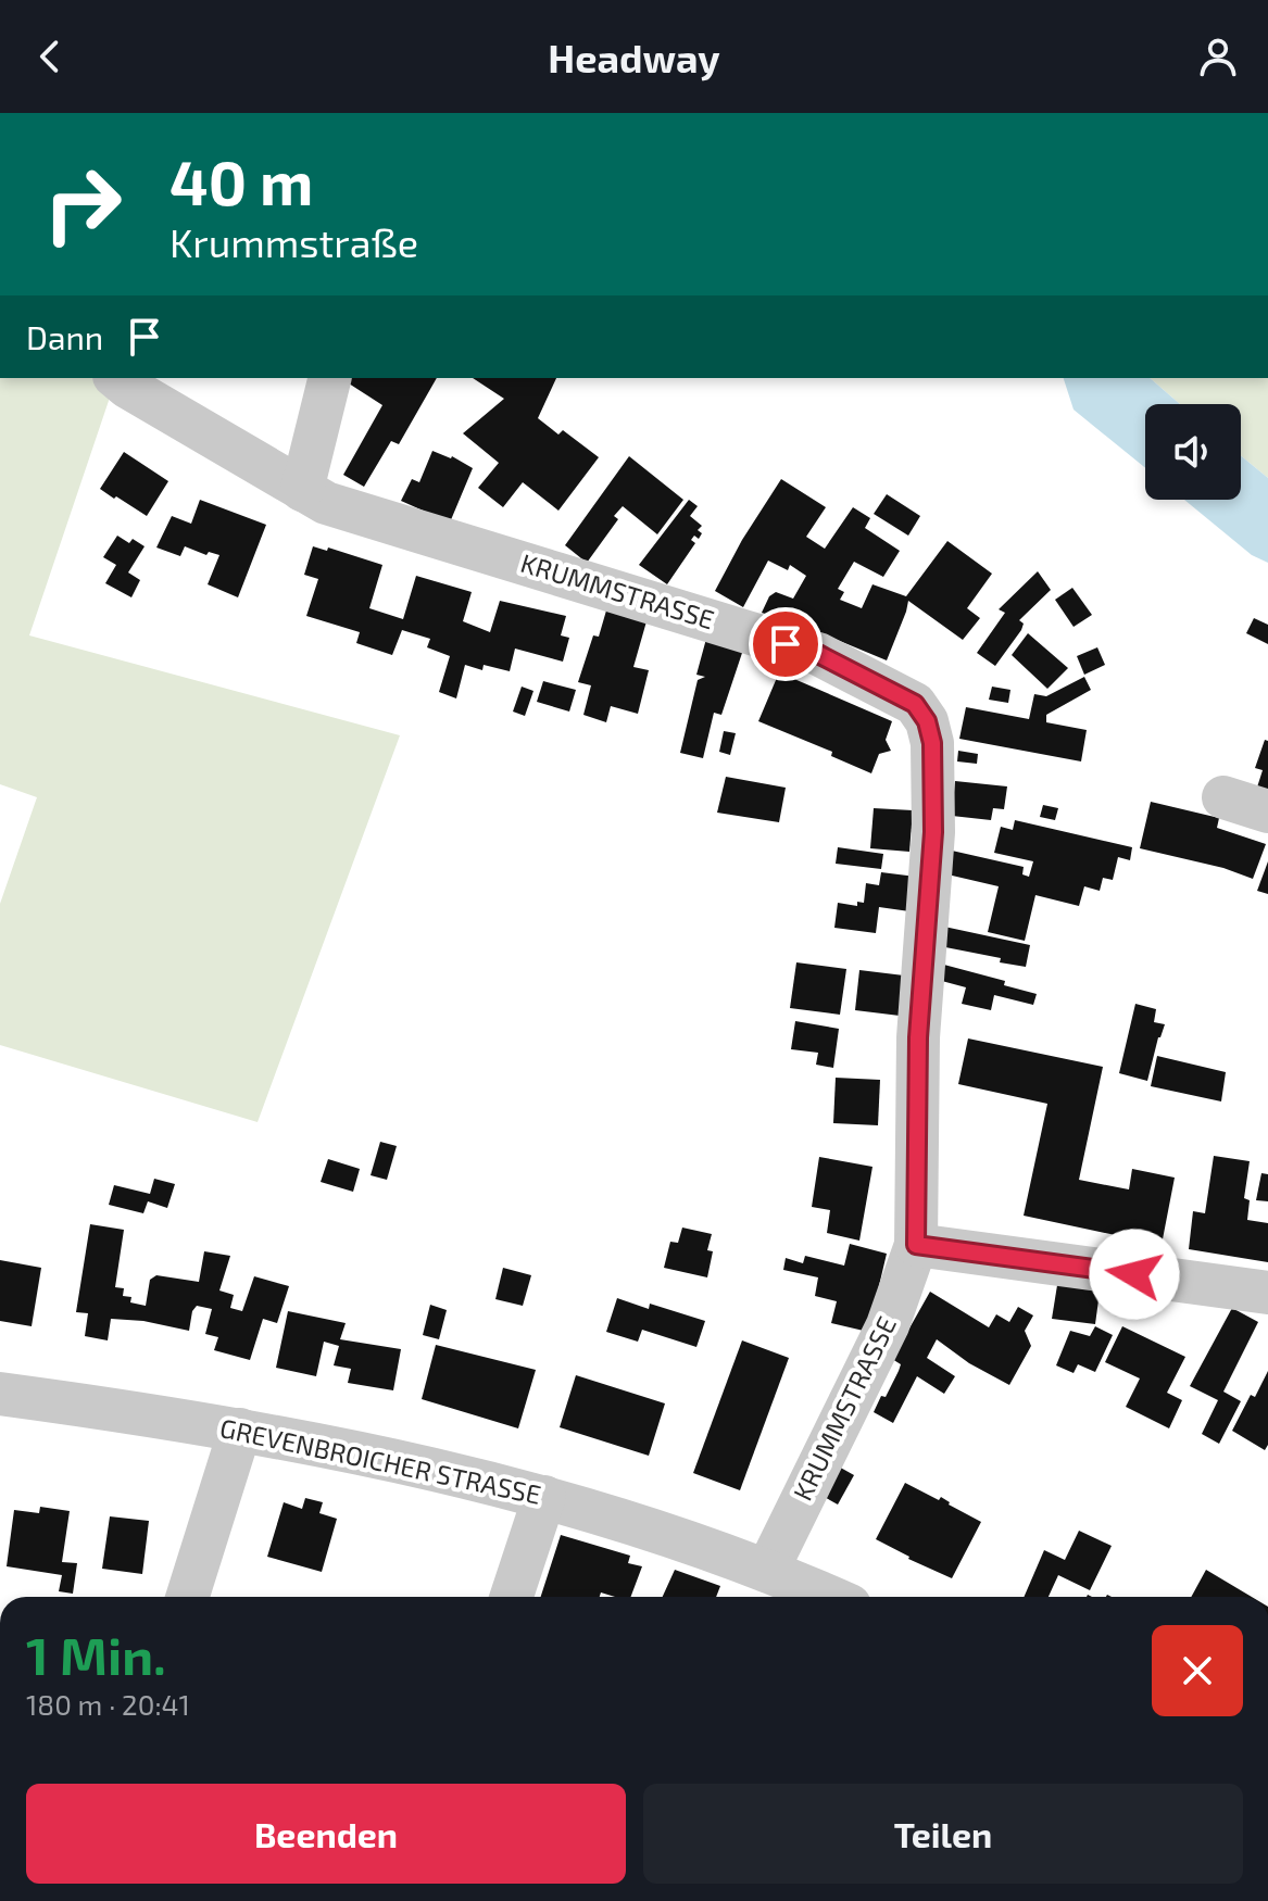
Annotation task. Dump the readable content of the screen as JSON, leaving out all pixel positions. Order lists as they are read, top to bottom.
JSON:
{
  "streets": {
    "street": ["KRUMMSTRASSE", "GREVENBROICHER STRASSE"]
  },
  "crossings": [
    ["KRUMMSTRASSE", "GREVENBROICHER STRASSE"]
  ],
  "page": {
    "header": "Headway",
    "turn": ["40 m", "Krummstraße"],
    "then": "Dann",
    "heading": ["1 Min.", "180 m · 20:41"],
    "buttons": ["Beenden", "Teilen"]
  }
}
